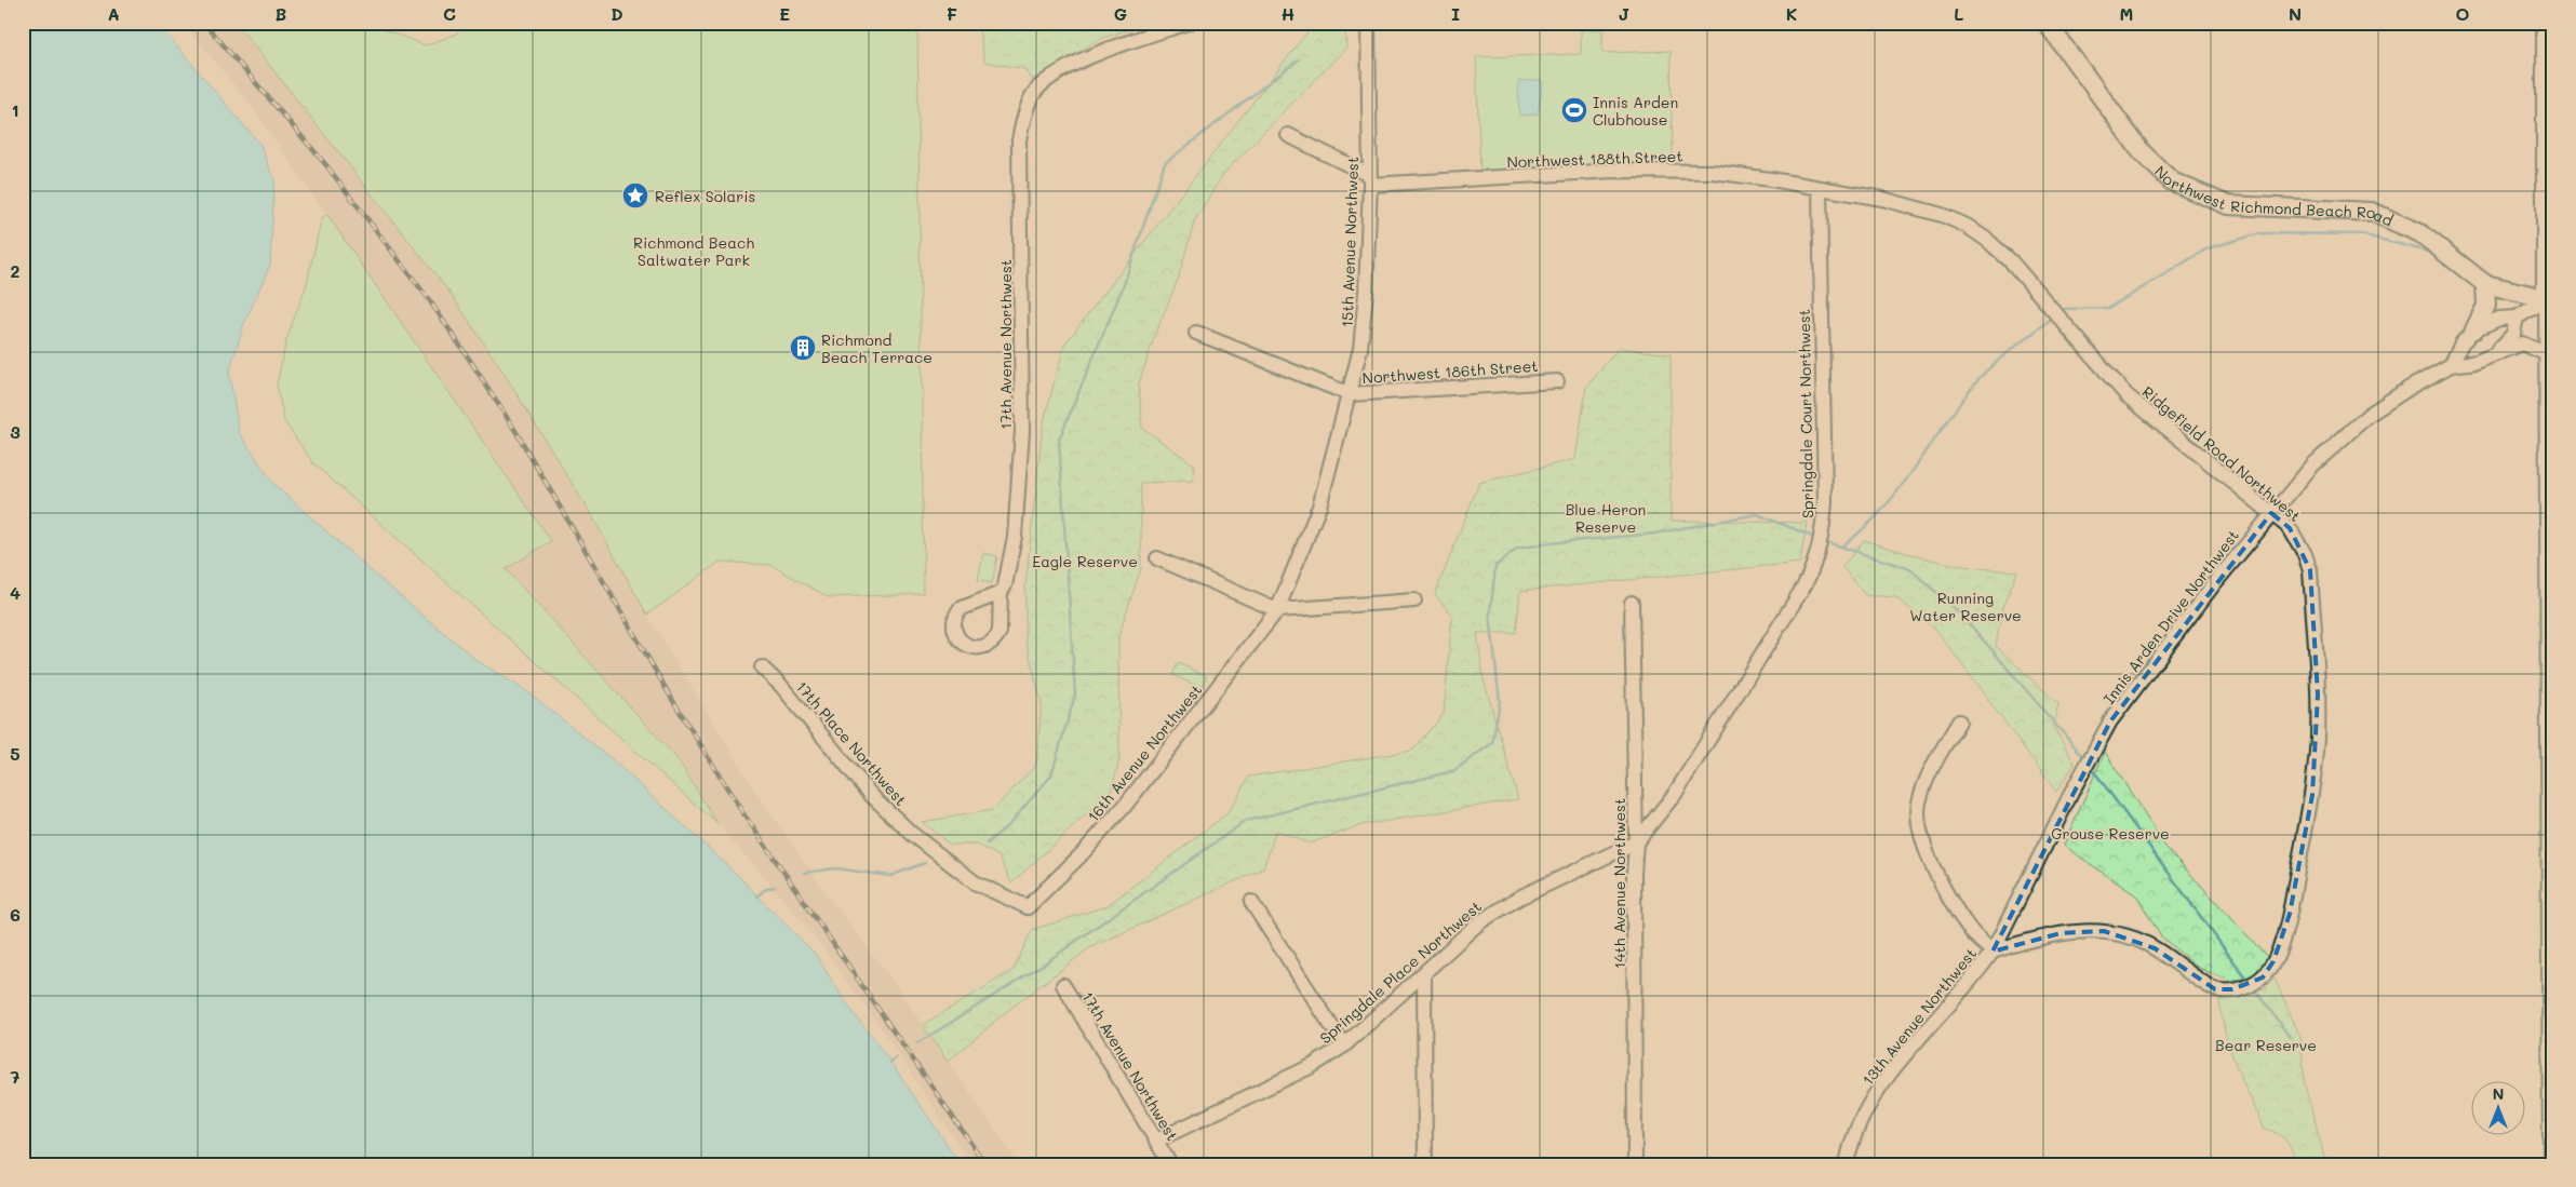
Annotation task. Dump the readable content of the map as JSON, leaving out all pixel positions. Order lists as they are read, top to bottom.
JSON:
{
  "streets": {
    "main road": ["Northwest Richmond Beach Road"],
    "street": [
      "Northwest 188th Street",
      "15th Avenue Northwest",
      "17th Avenue Northwest",
      "Northwest 186th Street",
      "Springdale Court Northwest",
      "Ridgefield Road Northwest",
      "Innis Arden Drive Northwest",
      "17th Place Northwest",
      "16th Avenue Northwest",
      "14th Avenue Northwest",
      "Springdale Place Northwest",
      "13th Avenue Northwest"
    ]
  },
  "crossings": [
    ["Northwest 188th Street", "15th Avenue Northwest"],
    ["Northwest 188th Street", "Springdale Court Northwest"],
    ["Northwest 188th Street", "Ridgefield Road Northwest"],
    ["15th Avenue Northwest", "Northwest 186th Street"],
    ["15th Avenue Northwest", "16th Avenue Northwest"],
    ["17th Avenue Northwest", "Springdale Place Northwest"],
    ["Springdale Court Northwest", "Ridgefield Road Northwest"],
    ["Springdale Court Northwest", "14th Avenue Northwest"],
    ["Springdale Court Northwest", "Springdale Place Northwest"],
    ["Ridgefield Road Northwest", "Innis Arden Drive Northwest"],
    ["Ridgefield Road Northwest", "13th Avenue Northwest"],
    ["Innis Arden Drive Northwest", "13th Avenue Northwest"],
    ["17th Place Northwest", "16th Avenue Northwest"],
    ["14th Avenue Northwest", "Springdale Place Northwest"]
  ],
  "parks": [
    "Richmond Beach Saltwater Park",
    "Blue Heron Reserve",
    "Eagle Reserve",
    "Running Water Reserve",
    "Grouse Reserve",
    "Bear Reserve"
  ],
  "places": {
    "sports": ["Innis Arden Clubhouse"],
    "place": ["Reflex Solaris"],
    "building": ["Richmond Beach Terrace"]
  },
  "north": "top",
  "grid": {
    "columns": [
      "A",
      "B",
      "C",
      "D",
      "E",
      "F",
      "G",
      "H",
      "I",
      "J",
      "K",
      "L",
      "M",
      "N",
      "O"
    ],
    "rows": [
      "1",
      "2",
      "3",
      "4",
      "5",
      "6",
      "7"
    ]
  }
}
